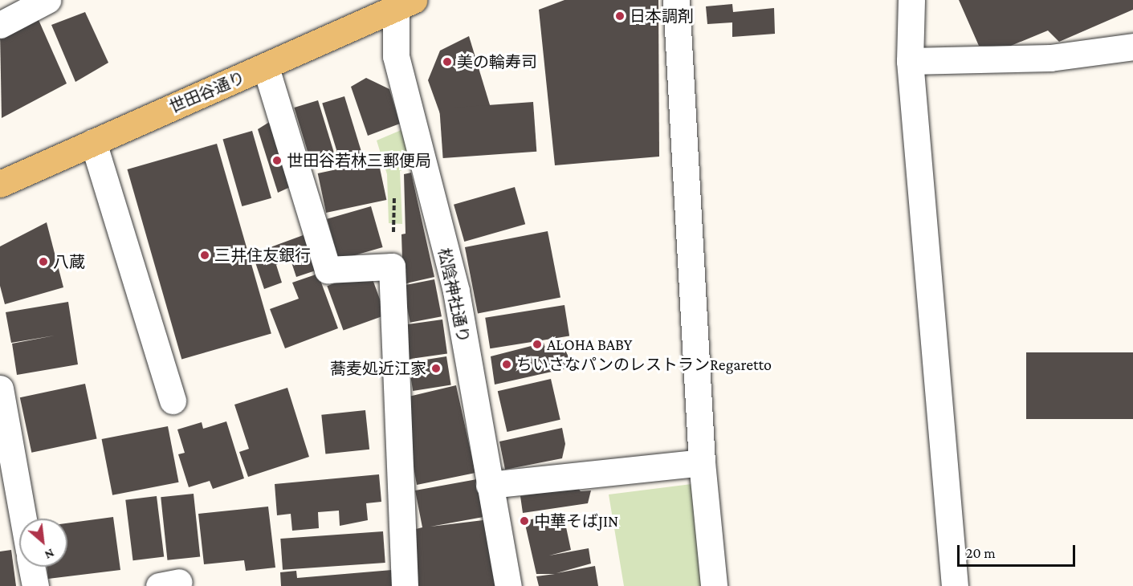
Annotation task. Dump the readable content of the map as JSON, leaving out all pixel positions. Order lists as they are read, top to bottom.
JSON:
{
  "streets": {
    "main road": ["世田谷通り"],
    "street": ["松陰神社通り"]
  },
  "crossings": [
    ["世田谷通り", "松陰神社通り"]
  ],
  "places": [
    "日本調剤",
    "美の輪寿司",
    "世田谷若林三郵便局",
    "三井住友銀行",
    "八蔵",
    "ALOHA BABY",
    "ちいさなパンのレストランRegaretto",
    "蕎麦処近江家",
    "中華そばJIN"
  ],
  "scale_bar": "20 m",
  "north": "bottom right"
}
